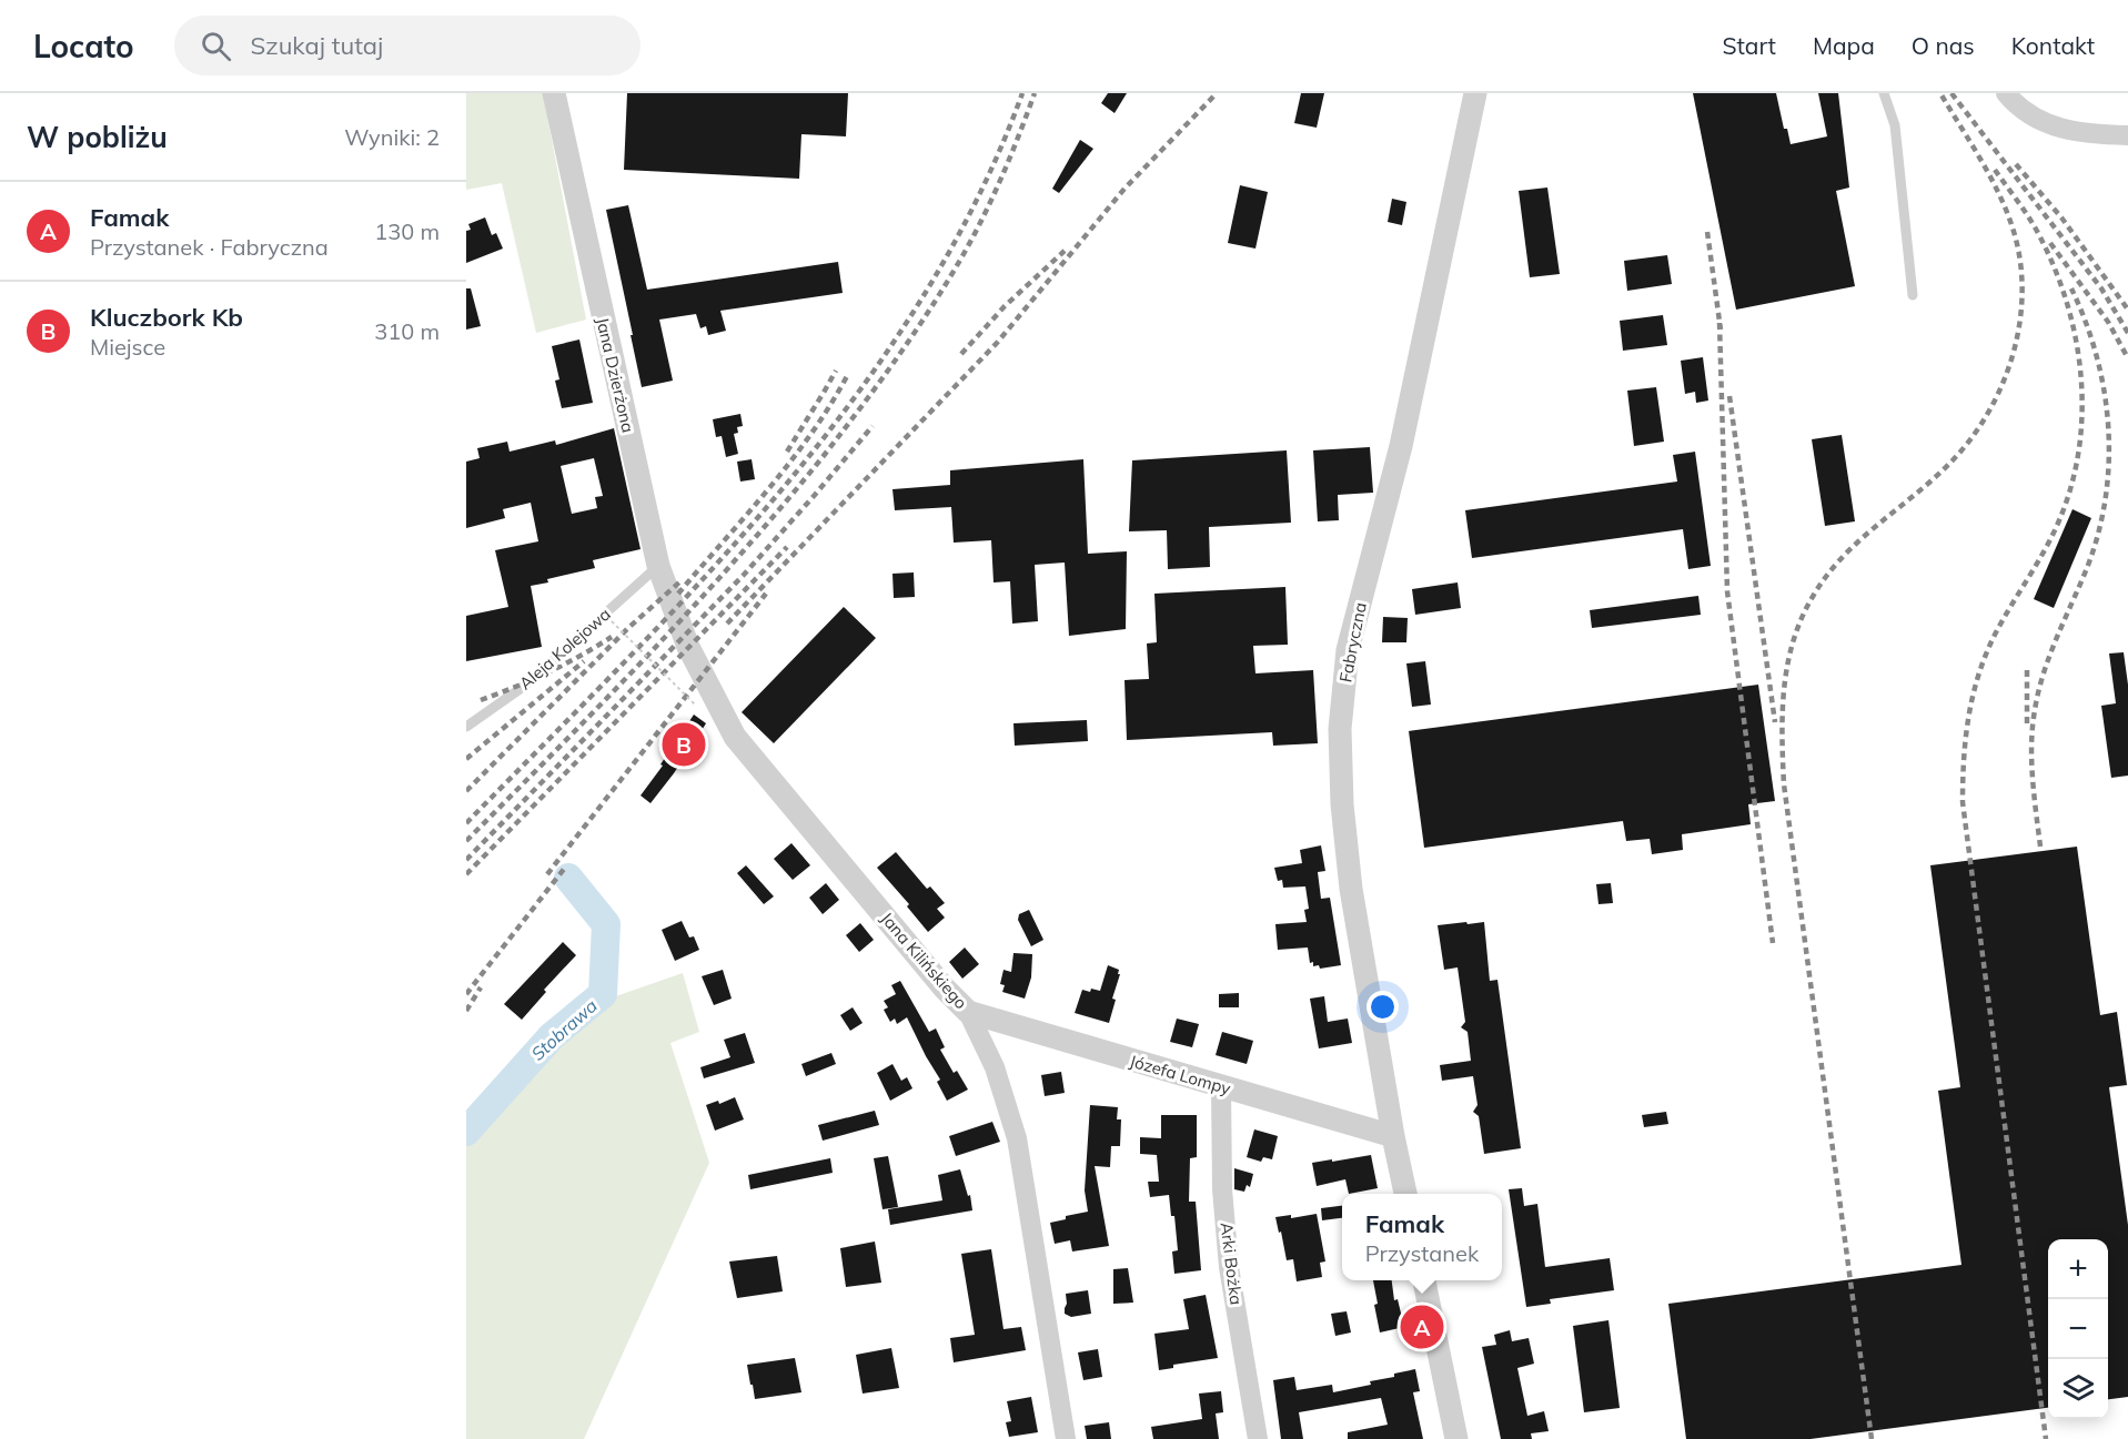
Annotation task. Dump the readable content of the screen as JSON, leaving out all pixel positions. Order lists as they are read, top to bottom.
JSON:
{
  "streets": {
    "street": [
      "Jana Dzierżona",
      "Fabryczna",
      "Jana Kilińskiego",
      "Józefa Lompy",
      "Arki Bożka"
    ],
    "lane": ["Aleja Kolejowa"]
  },
  "crossings": [
    ["Jana Dzierżona", "Aleja Kolejowa"],
    ["Jana Dzierżona", "Jana Kilińskiego"],
    ["Fabryczna", "Józefa Lompy"],
    ["Jana Kilińskiego", "Józefa Lompy"],
    ["Józefa Lompy", "Arki Bożka"]
  ],
  "water": ["Stobrawa"],
  "page": {
    "header": "Locato",
    "search": "Szukaj tutaj",
    "nav": [
      "Start",
      "Mapa",
      "O nas",
      "Kontakt"
    ],
    "heading": ["W pobliżu", "Wyniki: 2"],
    "list": [
      {
        "mark": "A",
        "name": "Famak",
        "note": "Przystanek · Fabryczna",
        "value": "130 m"
      },
      {
        "mark": "B",
        "name": "Kluczbork Kb",
        "note": "Miejsce",
        "value": "310 m"
      }
    ],
    "pins": ["B", "A"],
    "popup": ["Famak", "Przystanek"],
    "map_buttons": ["+", "−"]
  }
}
